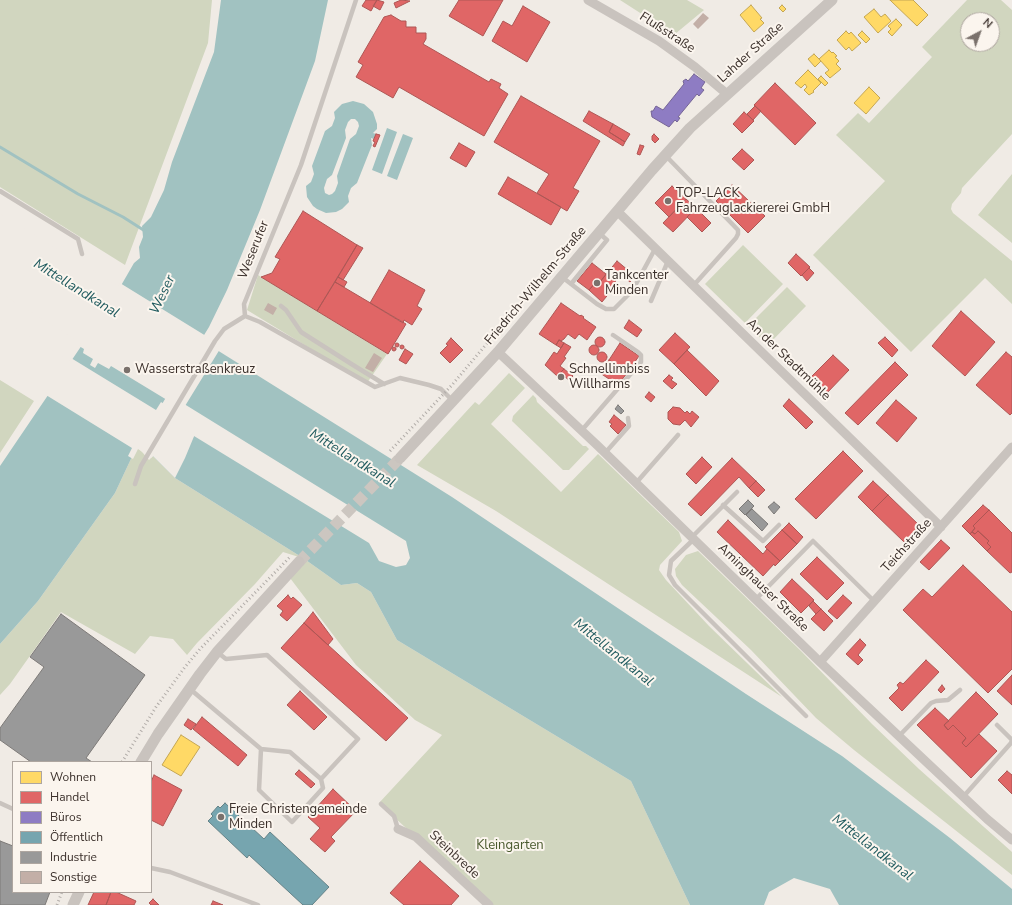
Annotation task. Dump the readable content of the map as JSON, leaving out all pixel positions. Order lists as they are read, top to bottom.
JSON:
{
  "streets": {
    "street": [
      "Flußstraße",
      "Lahder Straße",
      "Friedrich-Wilhelm-Straße",
      "An der Stadtmühle",
      "Teichstraße",
      "Aminghauser Straße",
      "Steinbrede"
    ],
    "lane": ["Weserufer"]
  },
  "crossings": [
    ["Flußstraße", "Lahder Straße"],
    ["Lahder Straße", "Friedrich-Wilhelm-Straße"],
    ["Friedrich-Wilhelm-Straße", "An der Stadtmühle"],
    ["Friedrich-Wilhelm-Straße", "Aminghauser Straße"],
    ["An der Stadtmühle", "Teichstraße"],
    ["Teichstraße", "Aminghauser Straße"]
  ],
  "water": ["Mittellandkanal", "Weser"],
  "parks": ["Kleingarten"],
  "places": [
    "TOP-LACK Fahrzeuglackiererei GmbH",
    "Tankcenter Minden",
    "Wasserstraßenkreuz",
    "Schnellimbiss Willharms",
    "Freie Christengemeinde Minden"
  ],
  "legend": [
    "Wohnen",
    "Handel",
    "Büros",
    "Öffentlich",
    "Industrie",
    "Sonstige"
  ],
  "north": "top right"
}
